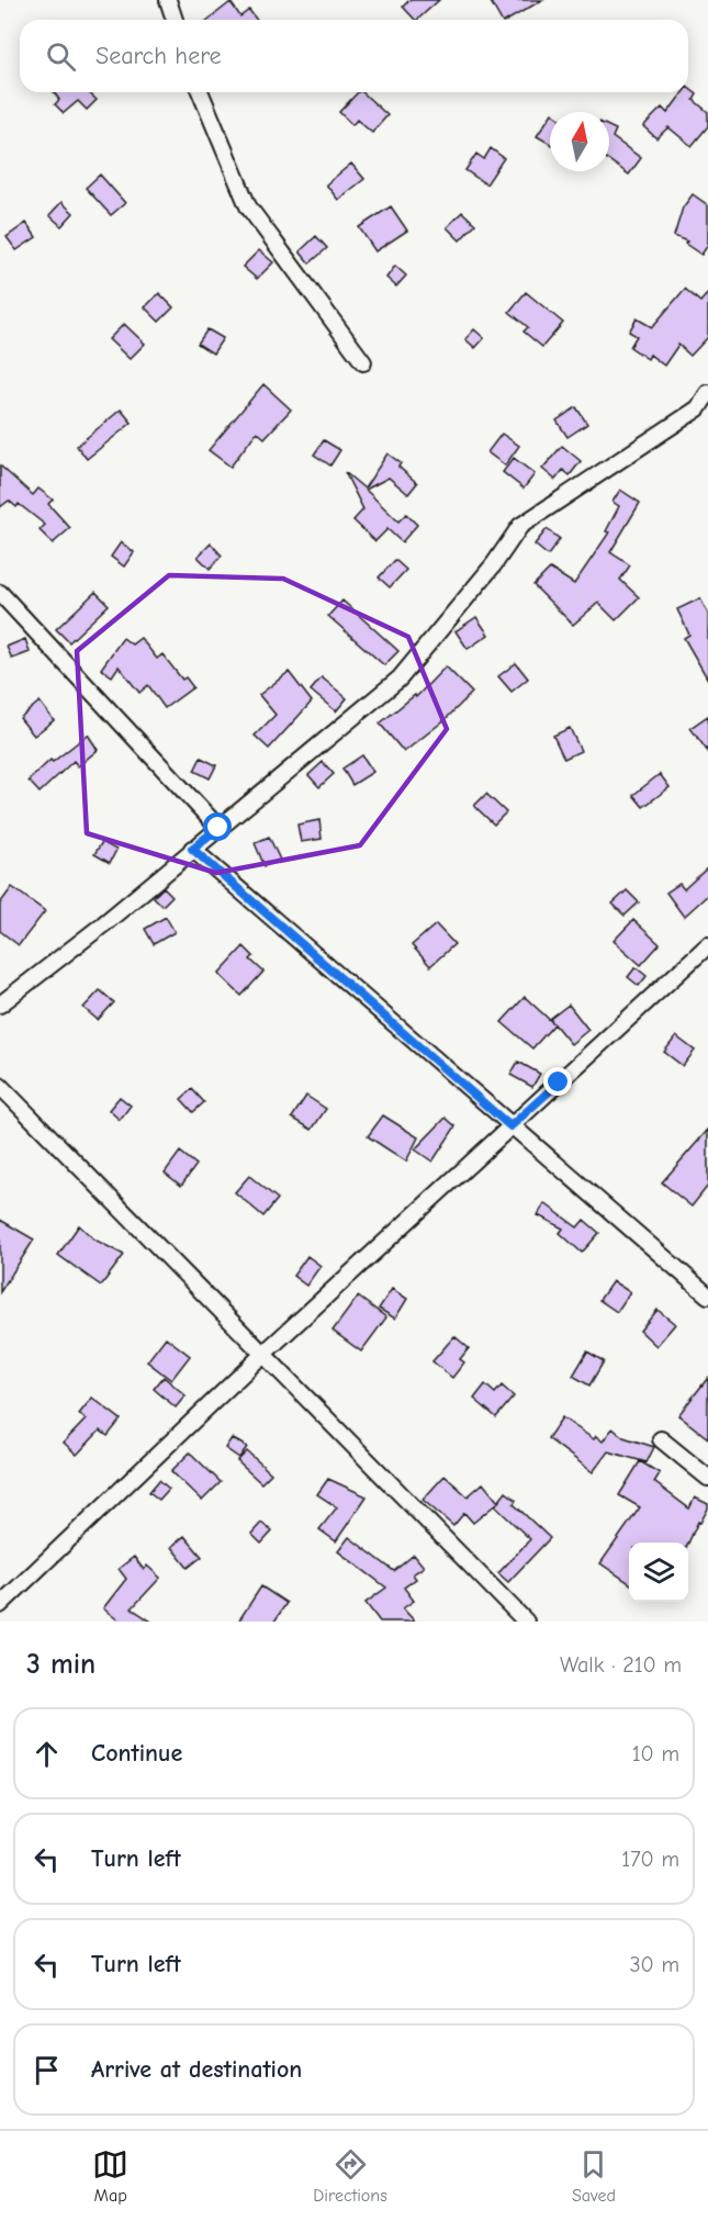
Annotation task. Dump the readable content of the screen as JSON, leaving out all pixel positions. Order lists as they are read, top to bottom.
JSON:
{
  "north": "top",
  "page": {
    "search": "Search here",
    "heading": ["3 min", "Walk · 210 m"],
    "list": [
      ["Continue", "10 m"],
      ["Turn left", "170 m"],
      ["Turn left", "30 m"],
      "Arrive at destination"
    ],
    "nav": ["Map", "Directions", "Saved"]
  }
}
